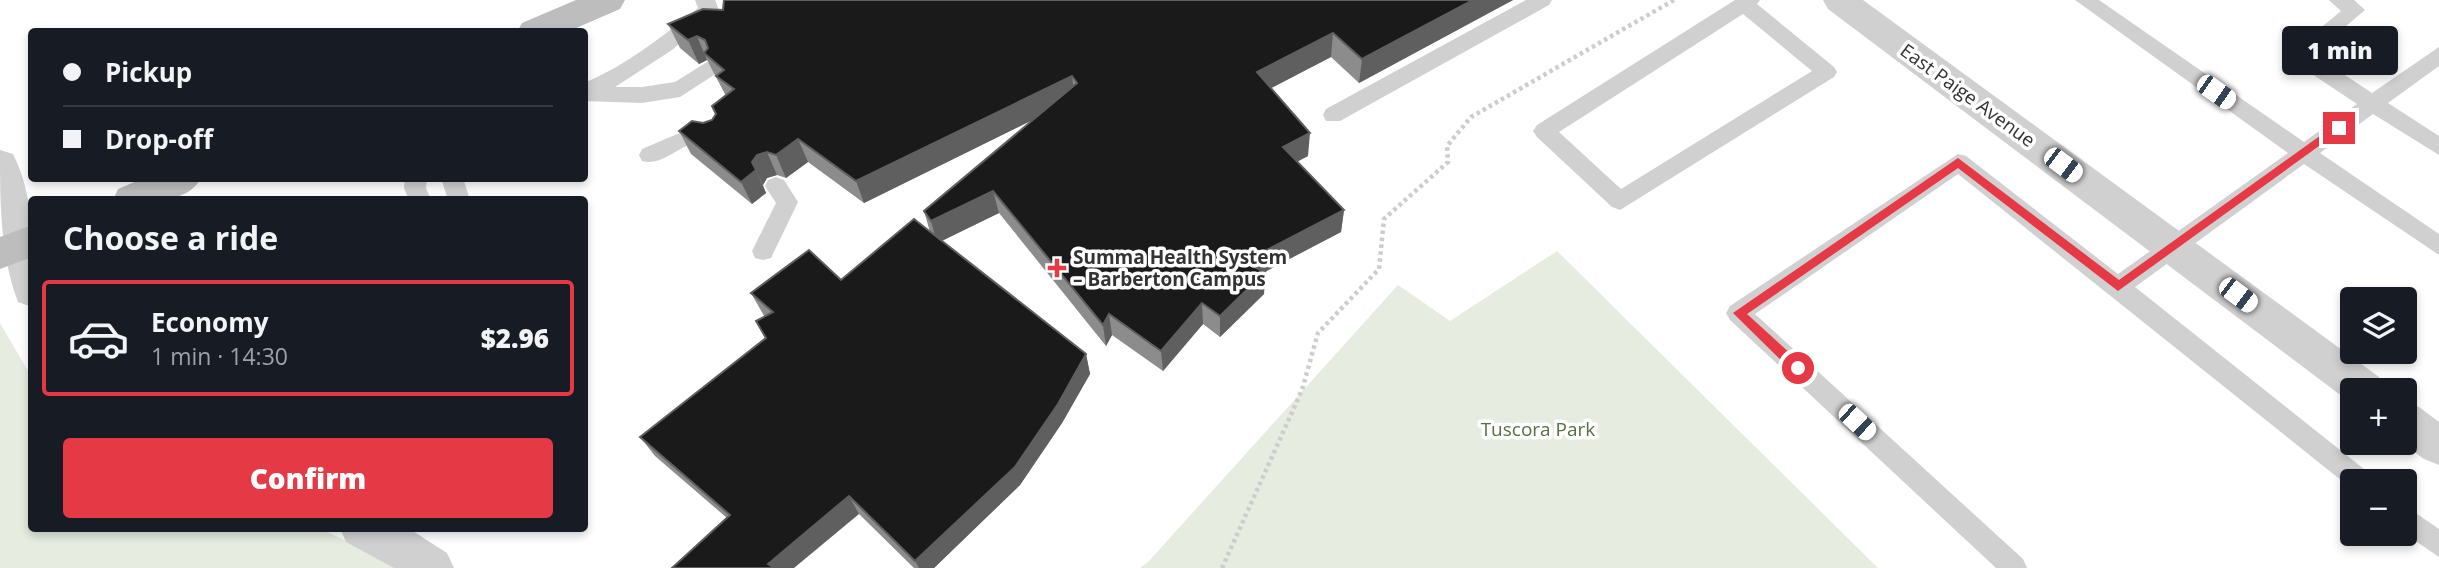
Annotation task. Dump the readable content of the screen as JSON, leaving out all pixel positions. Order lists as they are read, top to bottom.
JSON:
{
  "streets": {
    "street": ["East Paige Avenue"]
  },
  "parks": ["Tuscora Park"],
  "places": {
    "health": ["Summa Health System – Barberton Campus"]
  },
  "page": {
    "bubble": "1 min",
    "banner": ["Pickup", "Drop-off"],
    "heading": "Choose a ride",
    "list": [
      {
        "name": "Economy",
        "note": "1 min · 14:30",
        "value": "$2.96"
      }
    ],
    "map_buttons": ["+", "−"],
    "buttons": "Confirm"
  }
}
